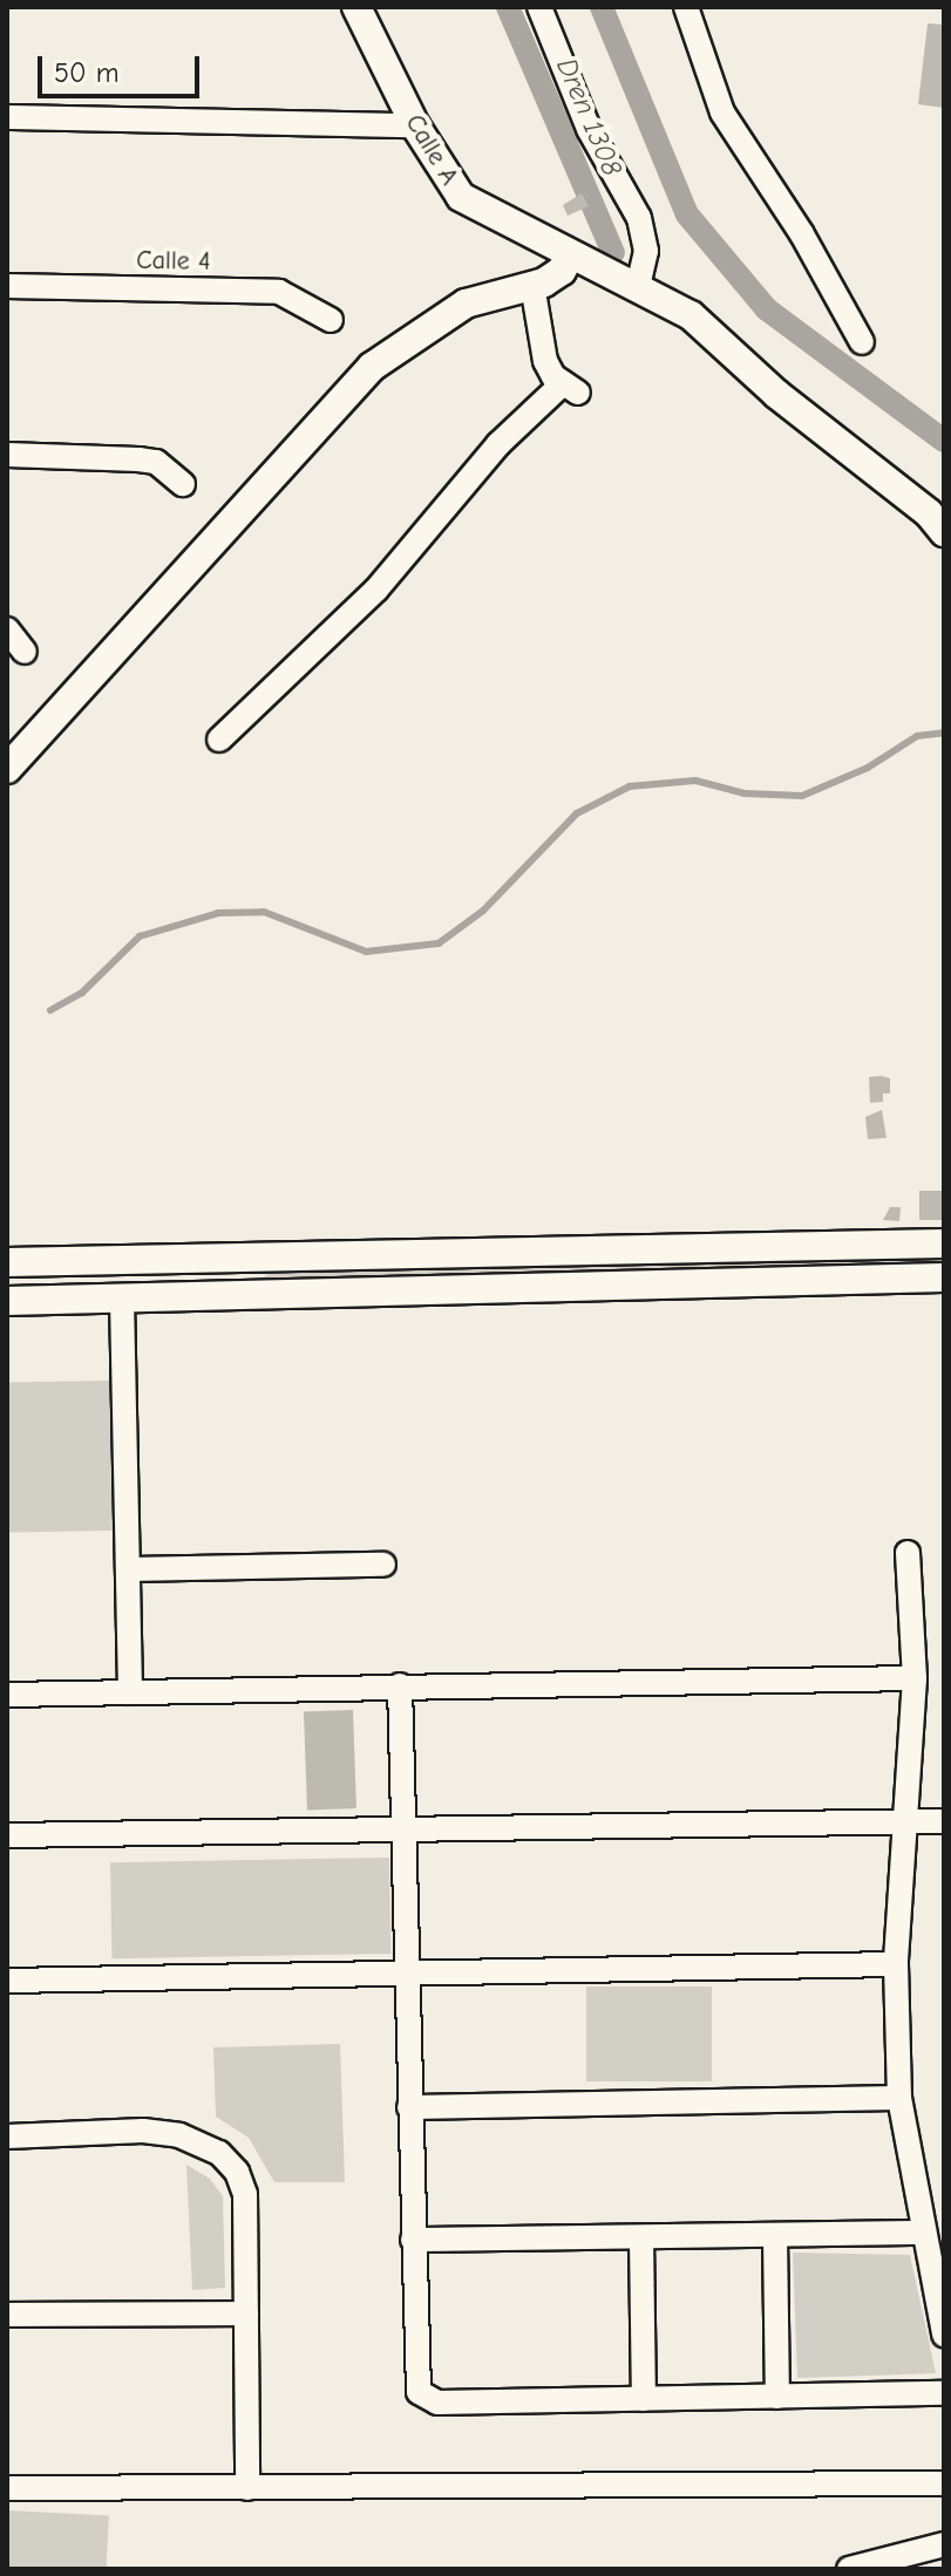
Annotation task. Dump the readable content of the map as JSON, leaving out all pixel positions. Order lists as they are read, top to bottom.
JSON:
{
  "streets": {
    "street": ["Calle A", "Calle 4"]
  },
  "water": ["Dren 1308"],
  "scale_bar": "50 m"
}
